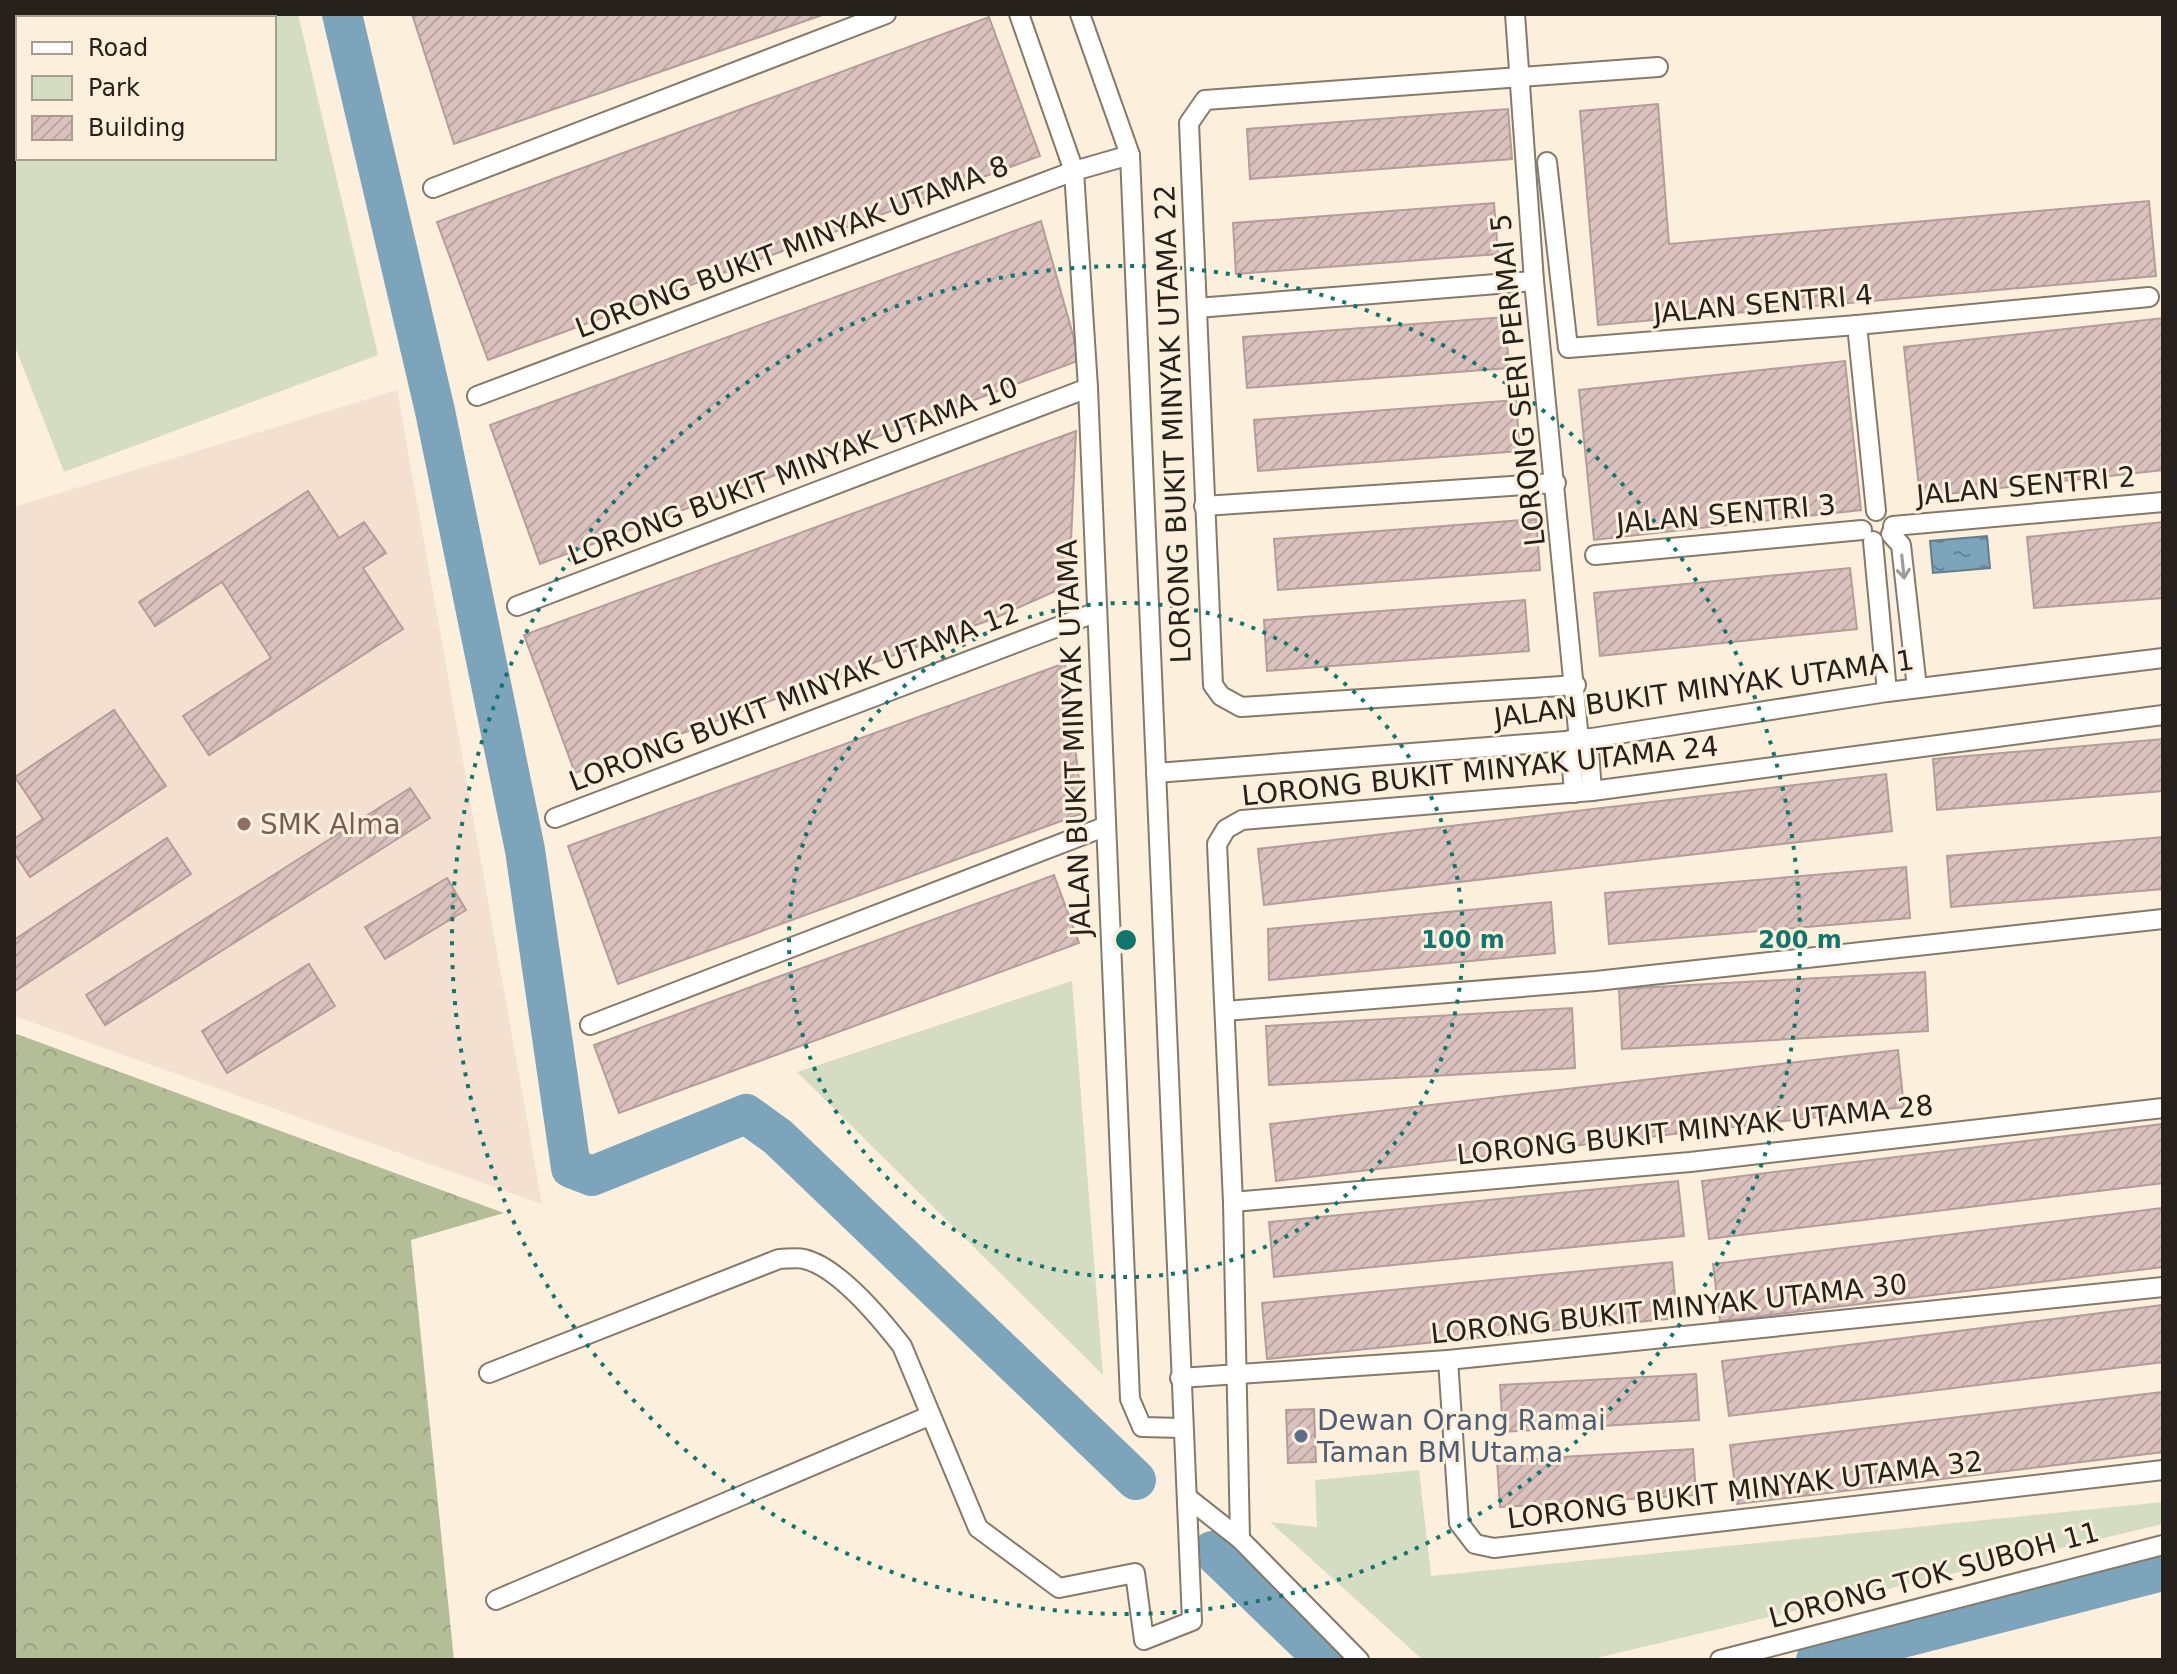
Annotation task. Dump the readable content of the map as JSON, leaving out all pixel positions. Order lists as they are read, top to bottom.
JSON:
{
  "streets": {
    "street": [
      "LORONG BUKIT MINYAK UTAMA 8",
      "JALAN SENTRI 4",
      "LORONG SERI PERMAI 5",
      "LORONG BUKIT MINYAK UTAMA 22",
      "LORONG BUKIT MINYAK UTAMA 10",
      "JALAN SENTRI 2",
      "JALAN SENTRI 3",
      "JALAN BUKIT MINYAK UTAMA 1",
      "LORONG BUKIT MINYAK UTAMA 12",
      "JALAN BUKIT MINYAK UTAMA",
      "LORONG BUKIT MINYAK UTAMA 24",
      "LORONG BUKIT MINYAK UTAMA 28",
      "LORONG BUKIT MINYAK UTAMA 30",
      "LORONG BUKIT MINYAK UTAMA 32",
      "LORONG TOK SUBOH 11"
    ]
  },
  "crossings": [
    ["LORONG BUKIT MINYAK UTAMA 8", "JALAN BUKIT MINYAK UTAMA"],
    ["LORONG SERI PERMAI 5", "LORONG BUKIT MINYAK UTAMA 22"],
    ["LORONG SERI PERMAI 5", "JALAN BUKIT MINYAK UTAMA 1"],
    ["LORONG SERI PERMAI 5", "LORONG BUKIT MINYAK UTAMA 24"],
    ["LORONG BUKIT MINYAK UTAMA 10", "JALAN BUKIT MINYAK UTAMA"],
    ["JALAN SENTRI 2", "JALAN SENTRI 3"],
    ["LORONG BUKIT MINYAK UTAMA 12", "JALAN BUKIT MINYAK UTAMA"],
    ["LORONG BUKIT MINYAK UTAMA 24", "LORONG BUKIT MINYAK UTAMA 28"],
    ["LORONG BUKIT MINYAK UTAMA 24", "LORONG BUKIT MINYAK UTAMA 30"],
    ["LORONG BUKIT MINYAK UTAMA 30", "LORONG BUKIT MINYAK UTAMA 32"]
  ],
  "places": ["SMK Alma", "Dewan Orang Ramai Taman BM Utama"],
  "legend": ["Road", "Park", "Building"],
  "rings": ["100 m", "200 m"]
}
